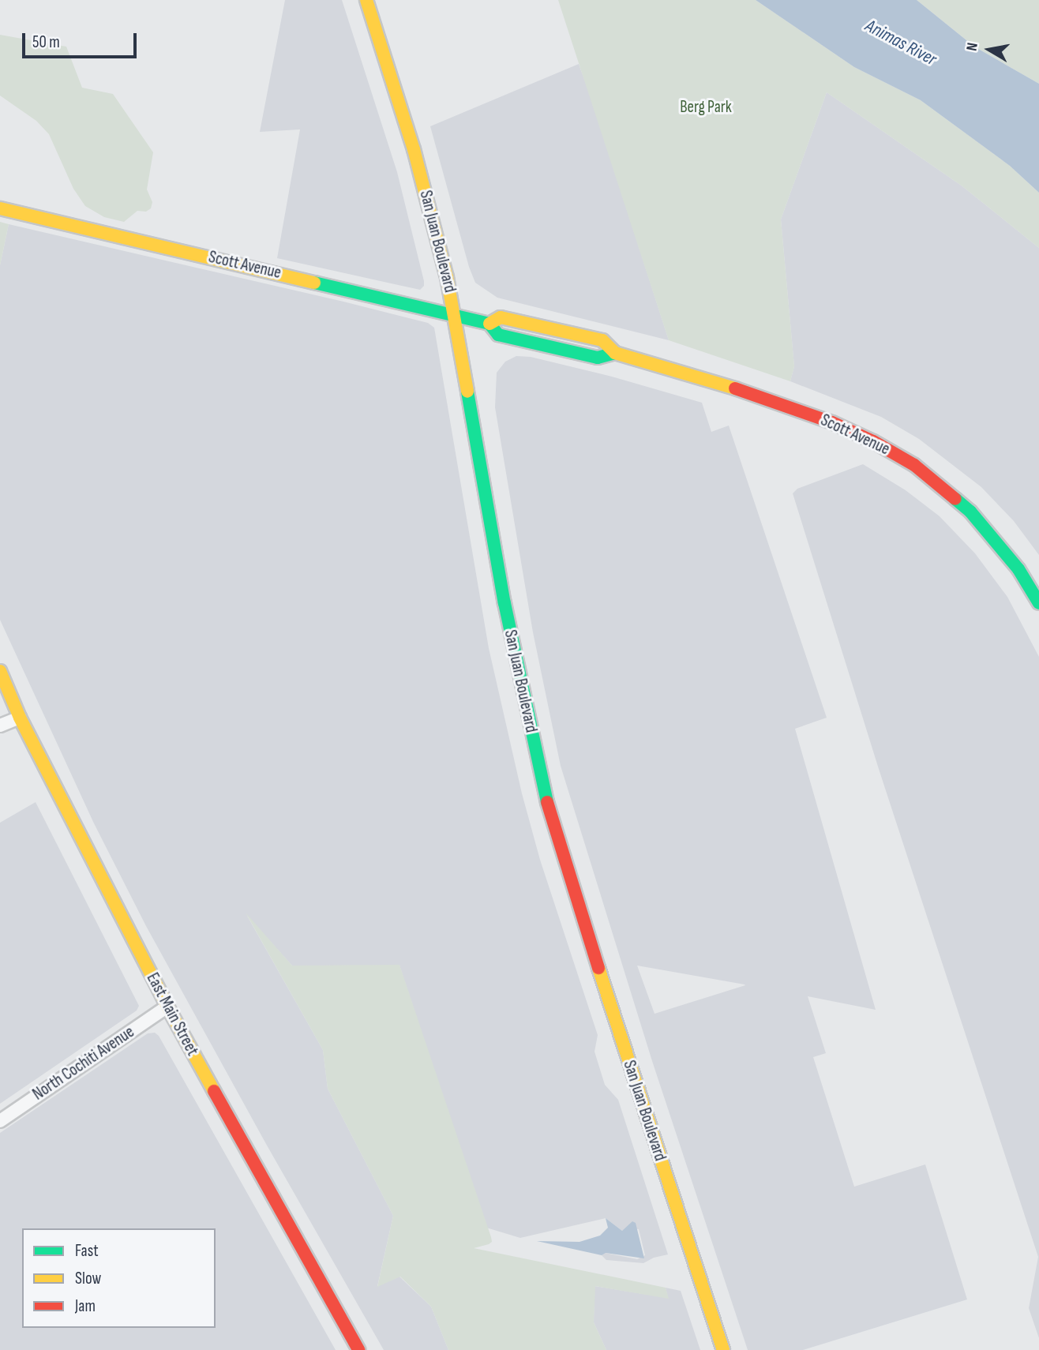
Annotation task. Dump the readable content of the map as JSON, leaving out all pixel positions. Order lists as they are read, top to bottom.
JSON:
{
  "streets": {
    "main road": ["San Juan Boulevard", "Scott Avenue", "East Main Street"],
    "street": ["North Cochiti Avenue"]
  },
  "crossings": [
    ["San Juan Boulevard", "Scott Avenue"],
    ["East Main Street", "North Cochiti Avenue"]
  ],
  "water": ["Animas River"],
  "parks": ["Berg Park"],
  "legend": ["Fast", "Slow", "Jam"],
  "scale_bar": "50 m",
  "north": "left"
}
